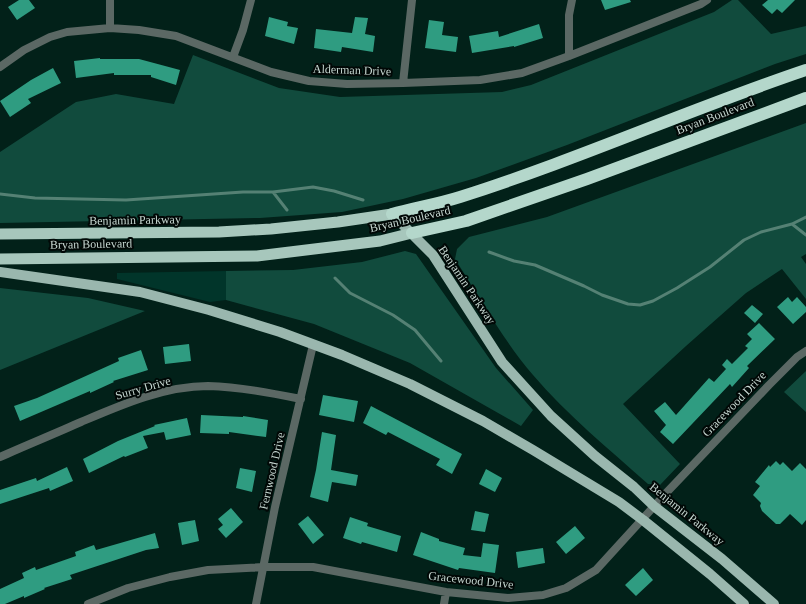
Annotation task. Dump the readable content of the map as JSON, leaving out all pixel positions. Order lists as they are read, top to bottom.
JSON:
{
  "streets": {
    "highway": ["Bryan Boulevard", "Benjamin Parkway"],
    "street": [
      "Alderman Drive",
      "Surry Drive",
      "Gracewood Drive",
      "Fernwood Drive"
    ]
  },
  "crossings": [
    ["Bryan Boulevard", "Benjamin Parkway"],
    ["Benjamin Parkway", "Gracewood Drive"],
    ["Surry Drive", "Fernwood Drive"],
    ["Gracewood Drive", "Fernwood Drive"]
  ]
}
